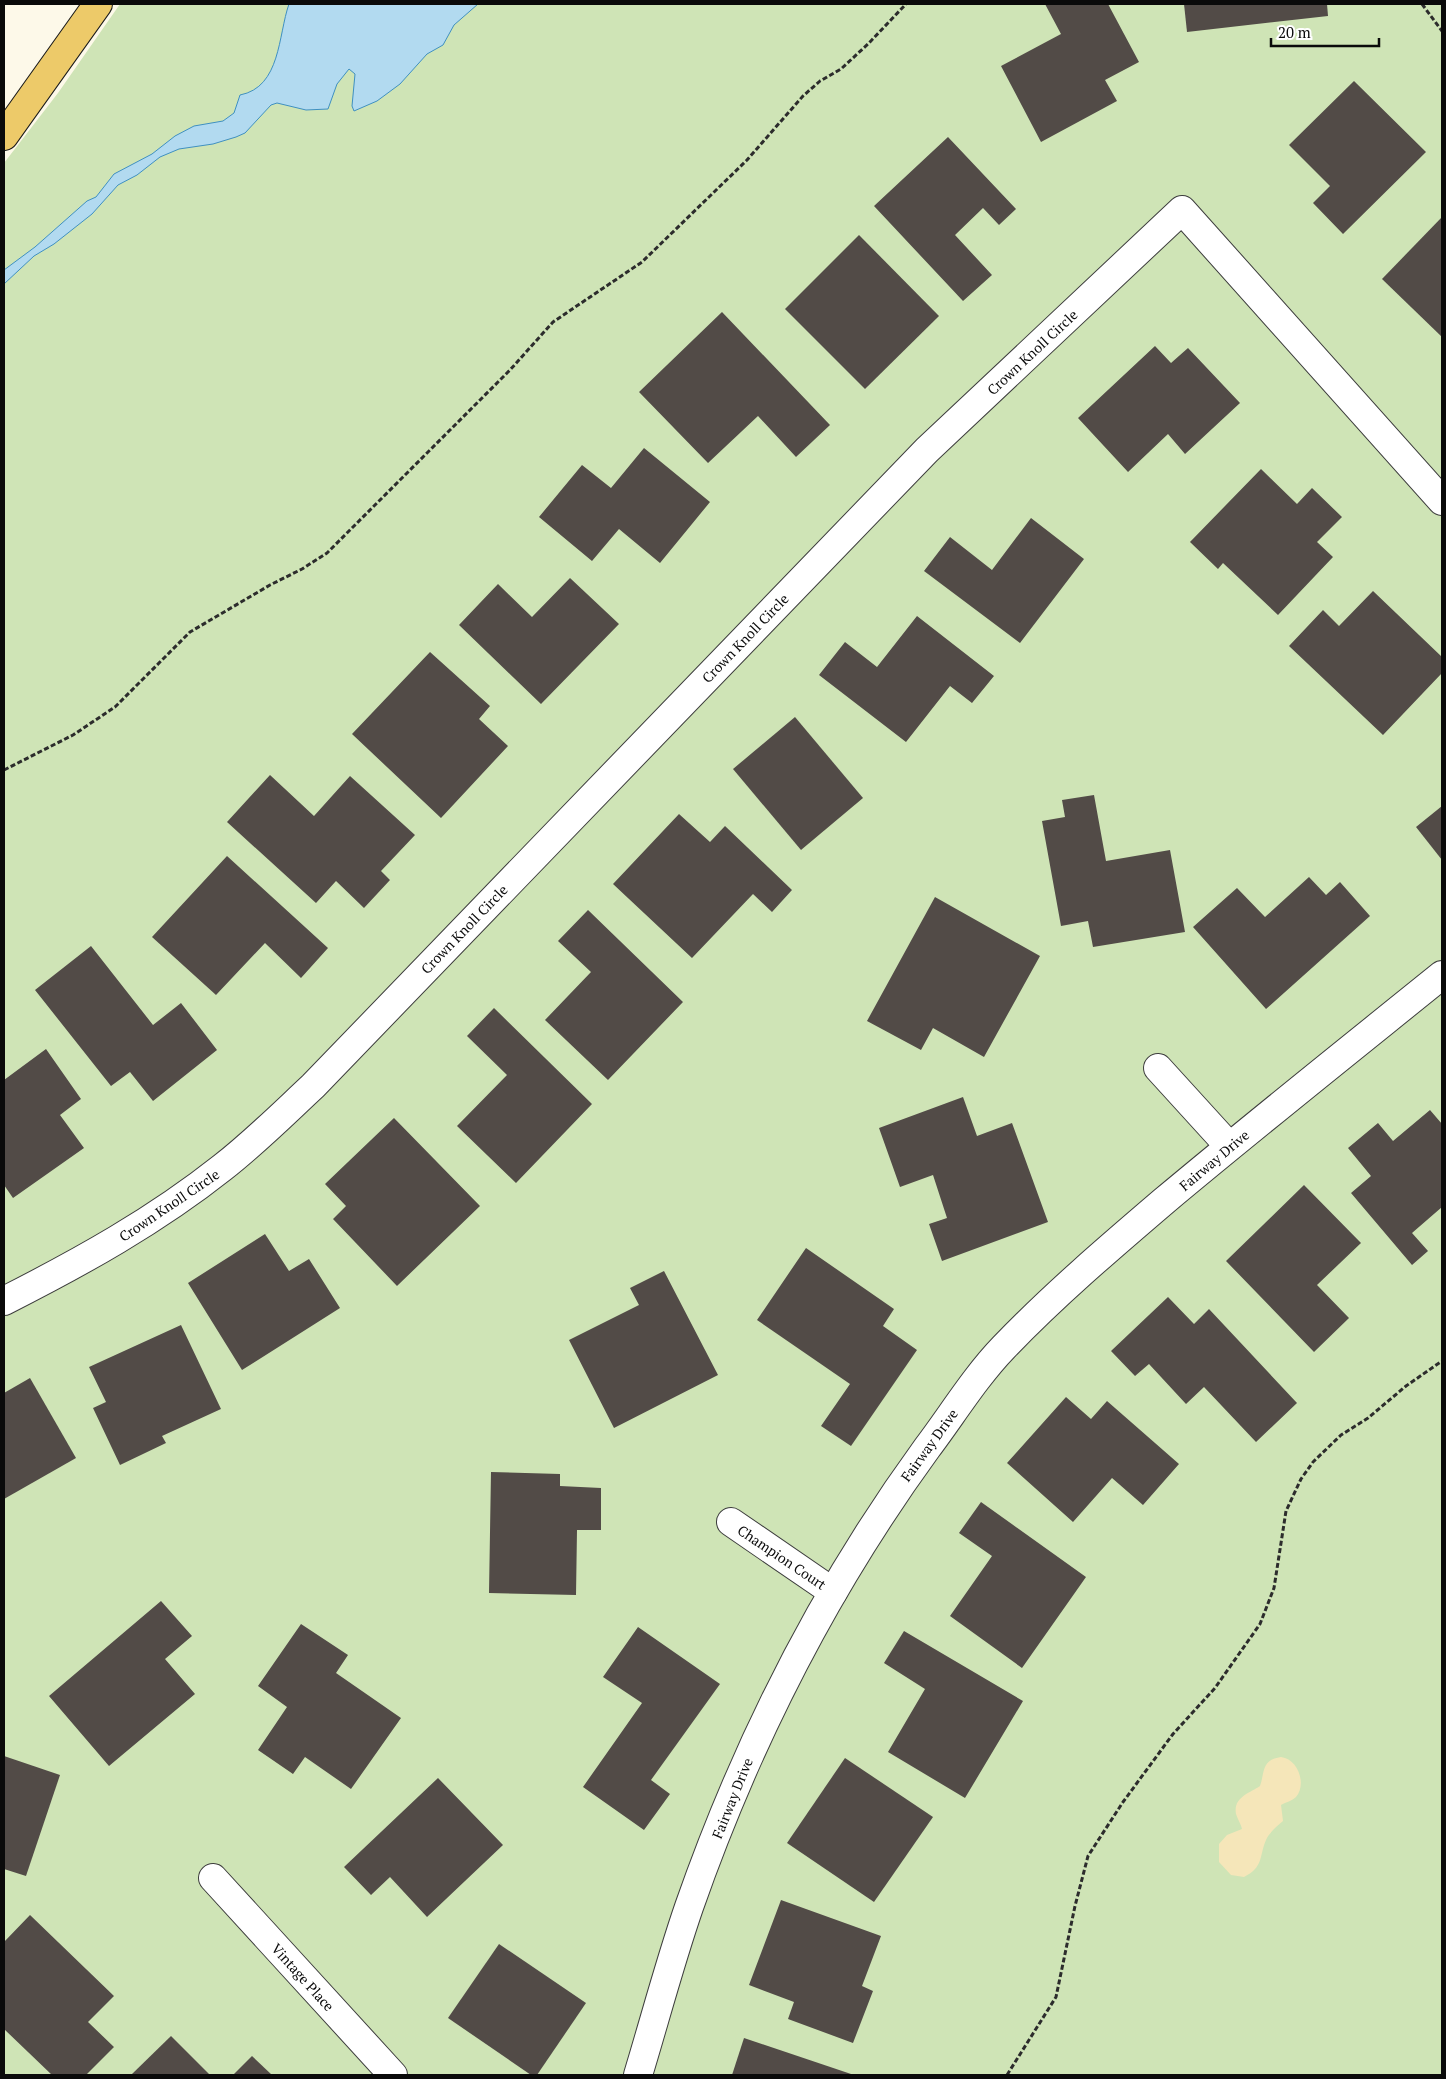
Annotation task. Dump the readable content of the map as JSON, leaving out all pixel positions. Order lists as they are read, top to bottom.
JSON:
{
  "streets": {
    "street": [
      "Crown Knoll Circle",
      "Fairway Drive",
      "Champion Court",
      "Vintage Place"
    ]
  },
  "crossings": [
    ["Fairway Drive", "Champion Court"]
  ],
  "scale_bar": "20 m"
}
